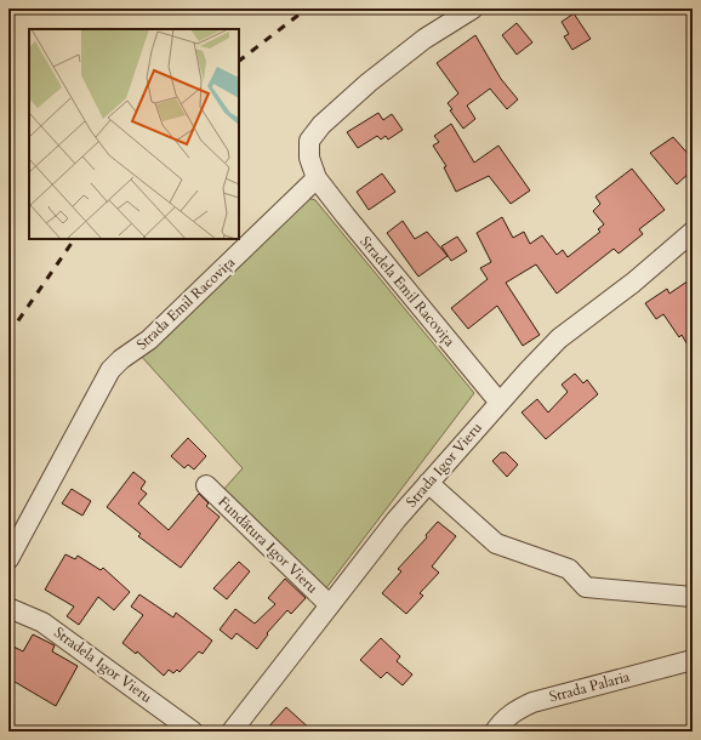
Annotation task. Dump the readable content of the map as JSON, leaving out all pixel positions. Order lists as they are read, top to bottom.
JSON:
{
  "streets": {
    "street": [
      "Stradela Emil Racovița",
      "Strada Emil Racovița",
      "Strada Igor Vieru",
      "Fundătura Igor Vieru",
      "Stradela Igor Vieru",
      "Strada Palaria"
    ]
  },
  "crossings": [
    ["Stradela Emil Racovița", "Strada Emil Racovița"],
    ["Stradela Emil Racovița", "Strada Igor Vieru"],
    ["Strada Igor Vieru", "Fundătura Igor Vieru"]
  ]
}
